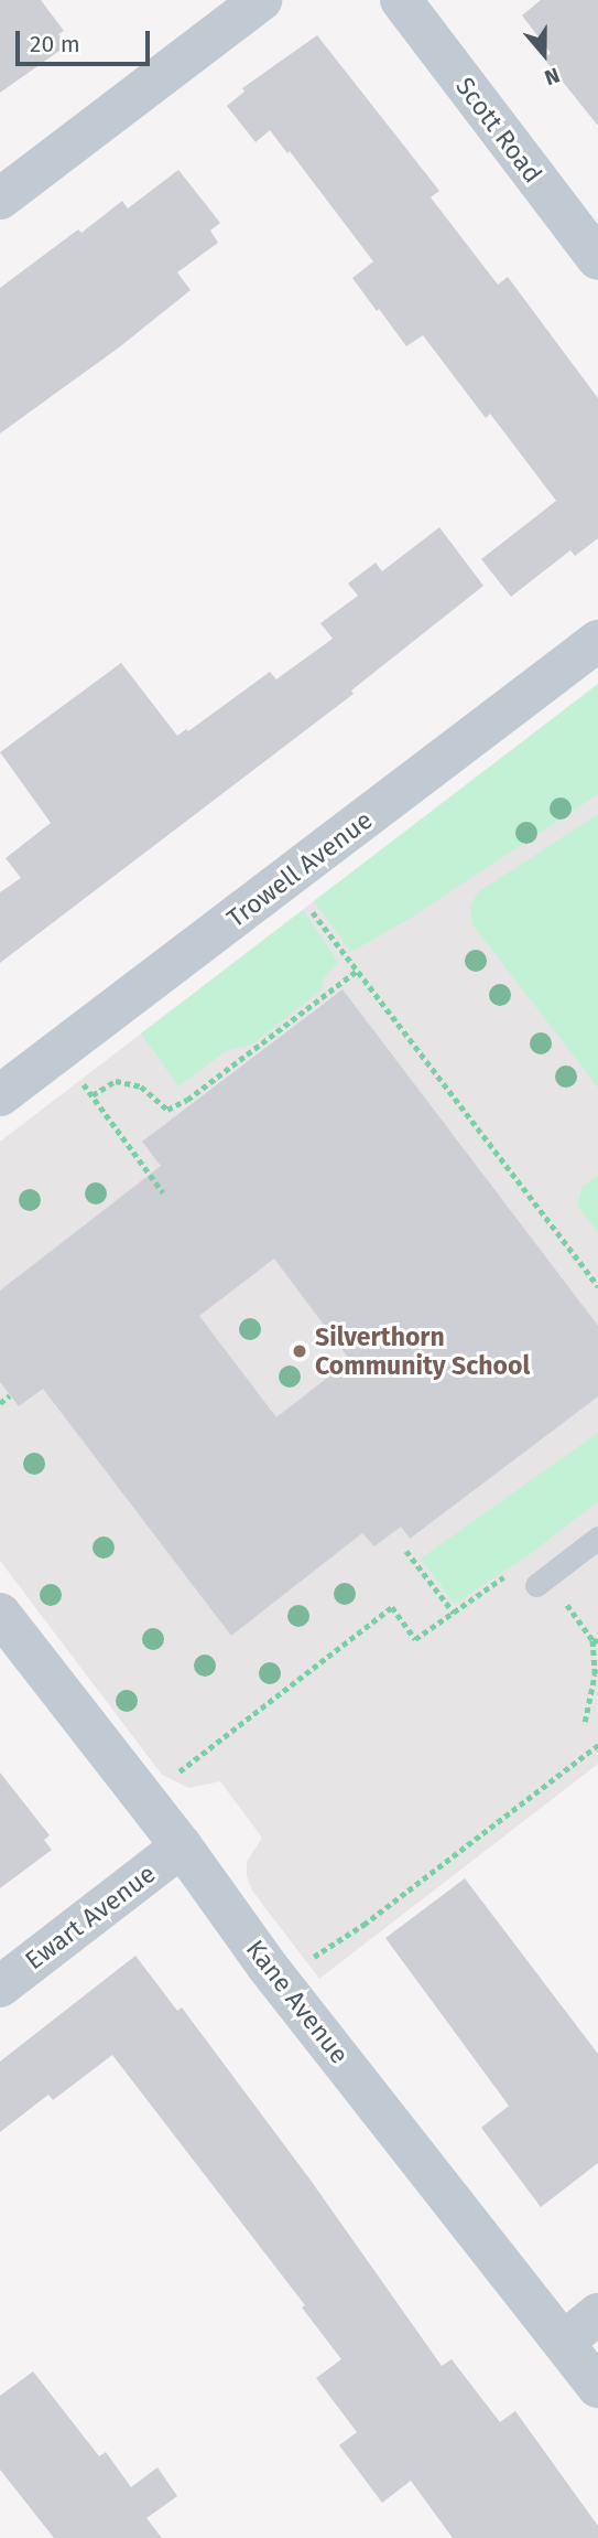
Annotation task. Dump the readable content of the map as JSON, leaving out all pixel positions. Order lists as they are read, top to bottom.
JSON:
{
  "streets": {
    "street": [
      "Scott Road",
      "Trowell Avenue",
      "Ewart Avenue",
      "Kane Avenue"
    ]
  },
  "crossings": [
    ["Ewart Avenue", "Kane Avenue"]
  ],
  "places": ["Silverthorn Community School"],
  "scale_bar": "20 m",
  "north": "bottom"
}
